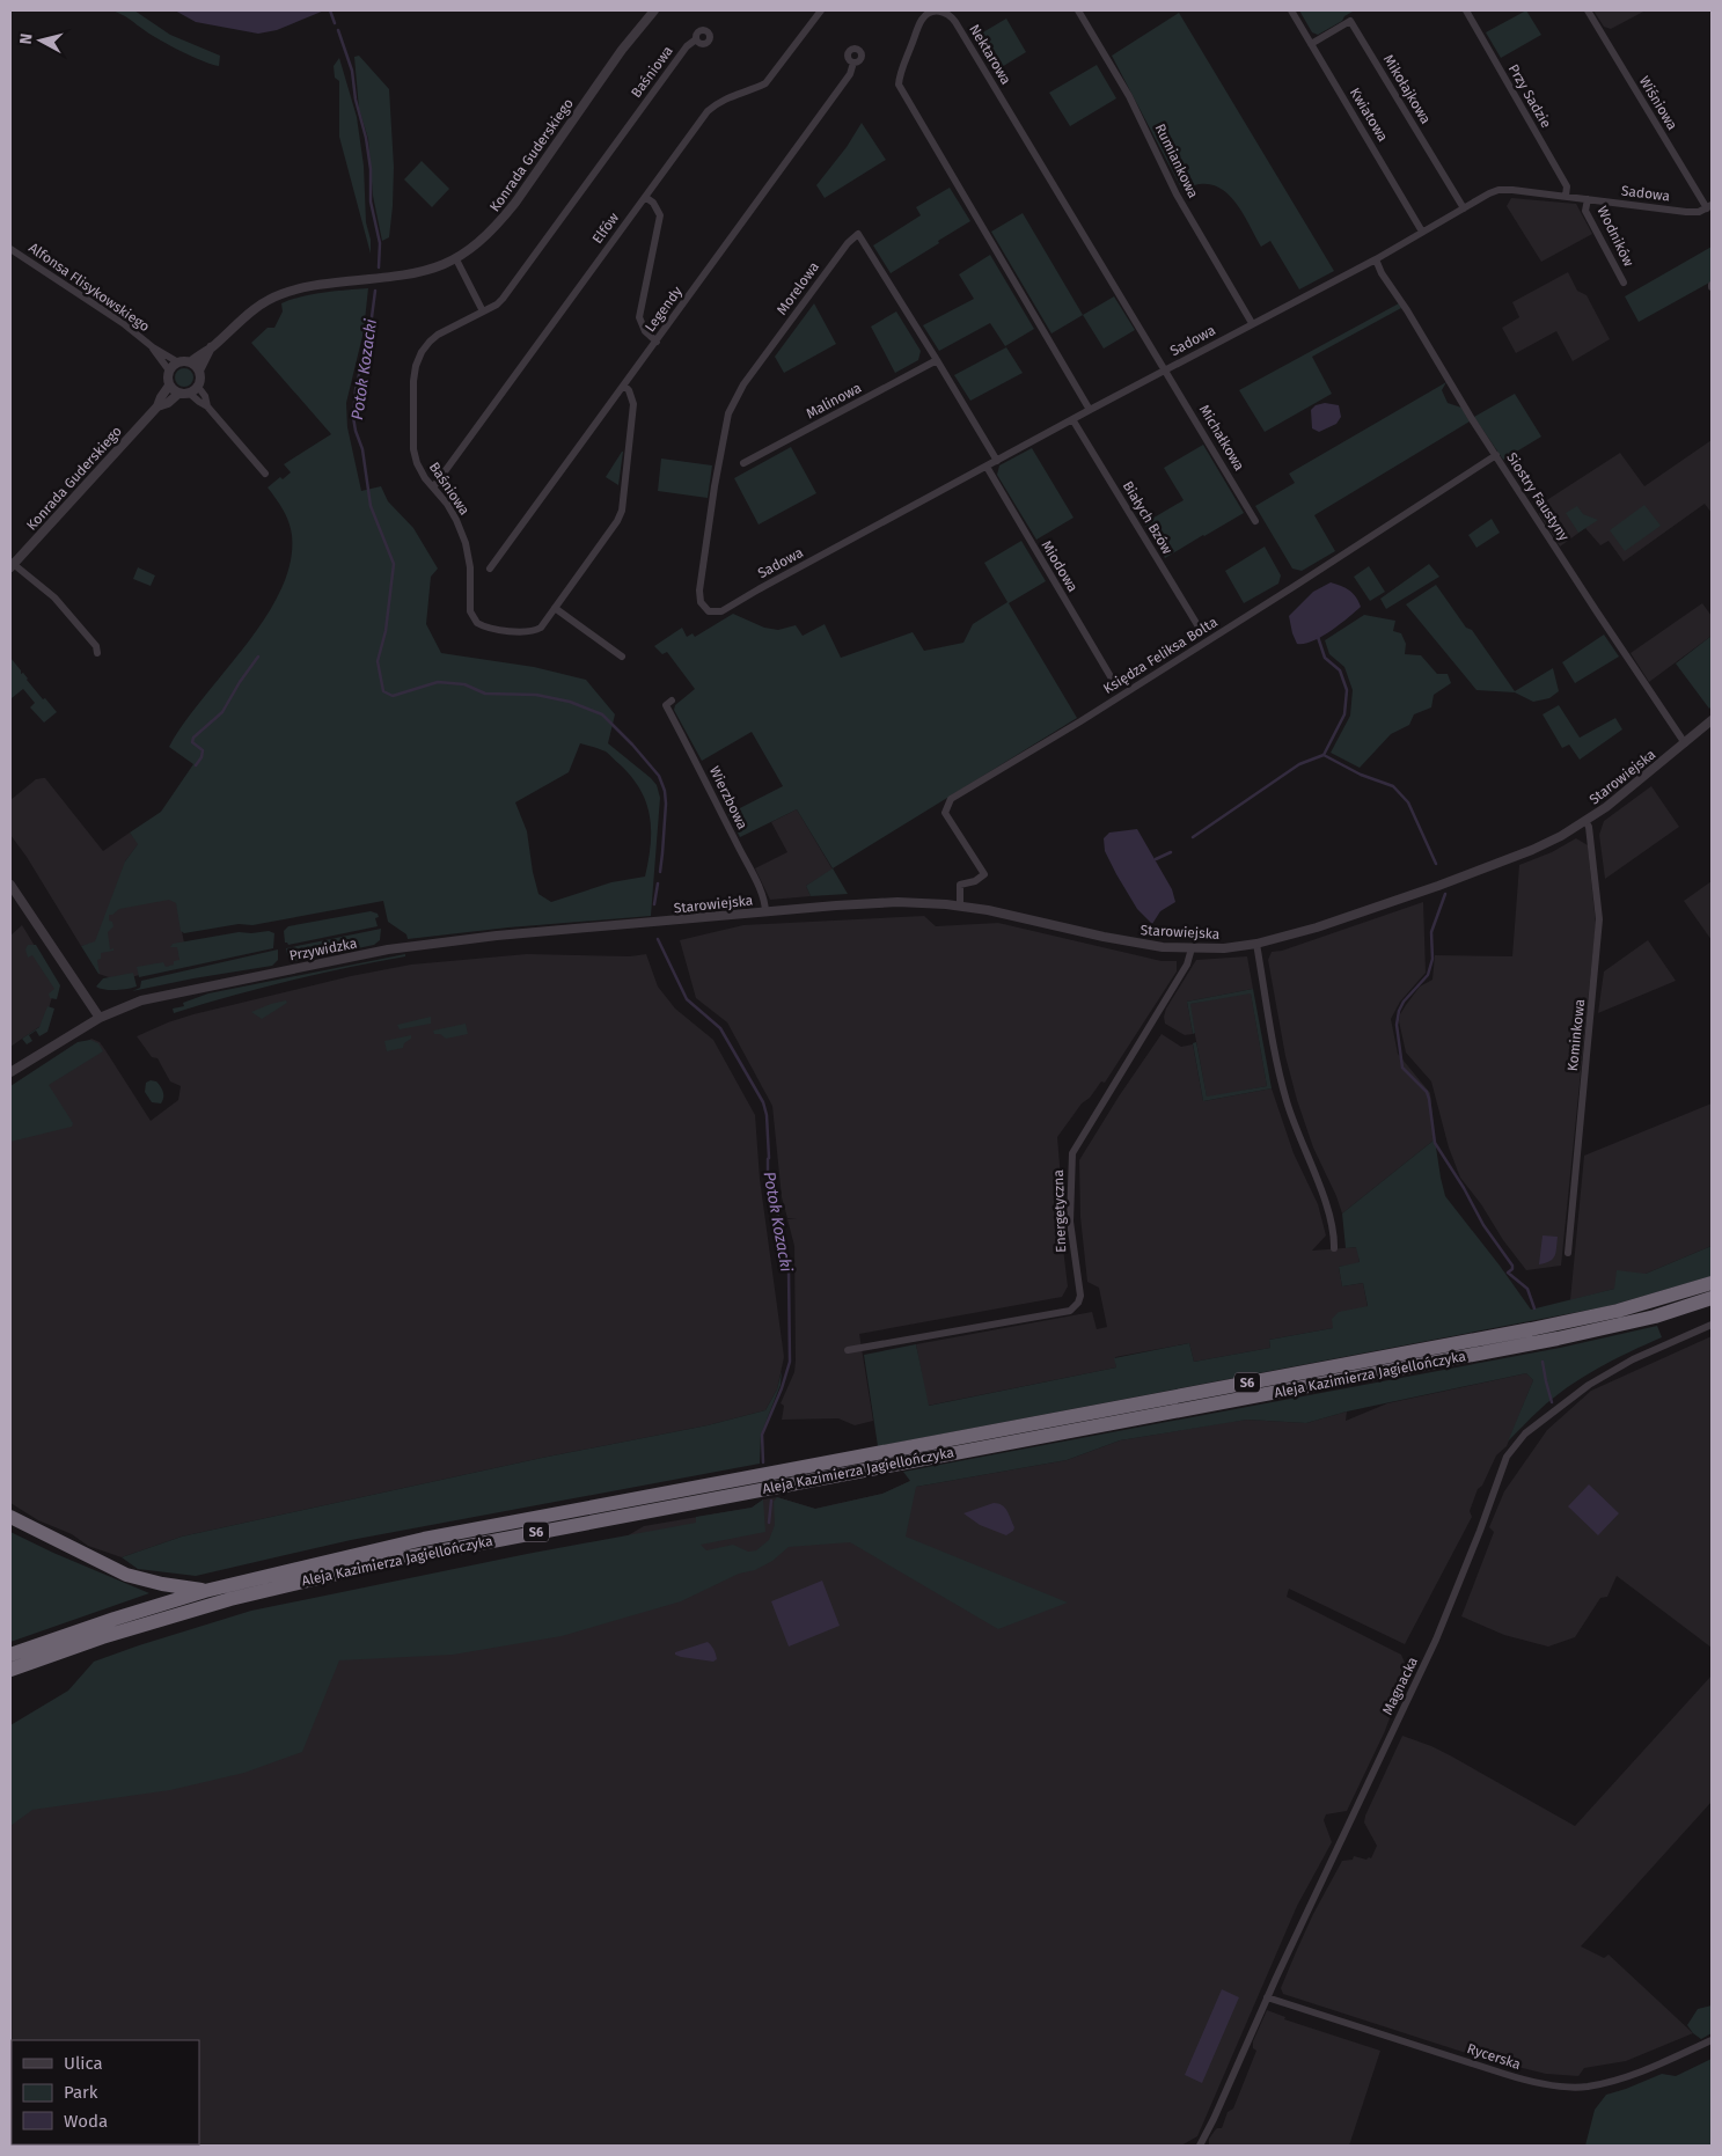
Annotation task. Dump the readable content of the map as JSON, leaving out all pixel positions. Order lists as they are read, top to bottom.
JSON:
{
  "streets": {
    "highway": ["Aleja Kazimierza Jagiellończyka", "S6"],
    "street": [
      "Nektarowa",
      "Baśniowa",
      "Mikołajkowa",
      "Przy Sadzie",
      "Wiśniowa",
      "Kwiatowa",
      "Konrada Guderskiego",
      "Rumiankowa",
      "Sadowa",
      "Elfów",
      "Wodników",
      "Alfonsa Flisykowskiego",
      "Morelowa",
      "Legendy",
      "Malinowa",
      "Michałkowa",
      "Siostry Faustyny",
      "Białych Bzów",
      "Miodowa",
      "Księdza Feliksa Bolta",
      "Starowiejska",
      "Wierzbowa",
      "Przywidzka",
      "Kominkowa",
      "Energetyczna",
      "Magnacka",
      "Rycerska"
    ]
  },
  "crossings": [
    ["Nektarowa", "Sadowa"],
    ["Nektarowa", "Michałkowa"],
    ["Baśniowa", "Elfów"],
    ["Baśniowa", "Legendy"],
    ["Mikołajkowa", "Kwiatowa"],
    ["Mikołajkowa", "Sadowa"],
    ["Przy Sadzie", "Sadowa"],
    ["Wiśniowa", "Sadowa"],
    ["Kwiatowa", "Sadowa"],
    ["Konrada Guderskiego", "Alfonsa Flisykowskiego"],
    ["Rumiankowa", "Sadowa"],
    ["Sadowa", "Wodników"],
    ["Sadowa", "Morelowa"],
    ["Sadowa", "Michałkowa"],
    ["Sadowa", "Siostry Faustyny"],
    ["Sadowa", "Białych Bzów"],
    ["Sadowa", "Miodowa"],
    ["Morelowa", "Malinowa"],
    ["Siostry Faustyny", "Księdza Feliksa Bolta"],
    ["Siostry Faustyny", "Starowiejska"],
    ["Księdza Feliksa Bolta", "Starowiejska"],
    ["Starowiejska", "Wierzbowa"],
    ["Starowiejska", "Przywidzka"],
    ["Starowiejska", "Kominkowa"],
    ["Starowiejska", "Energetyczna"],
    ["Magnacka", "Rycerska"]
  ],
  "water": ["Potok Kozacki"],
  "legend": ["Ulica", "Park", "Woda"],
  "north": "left"
}
